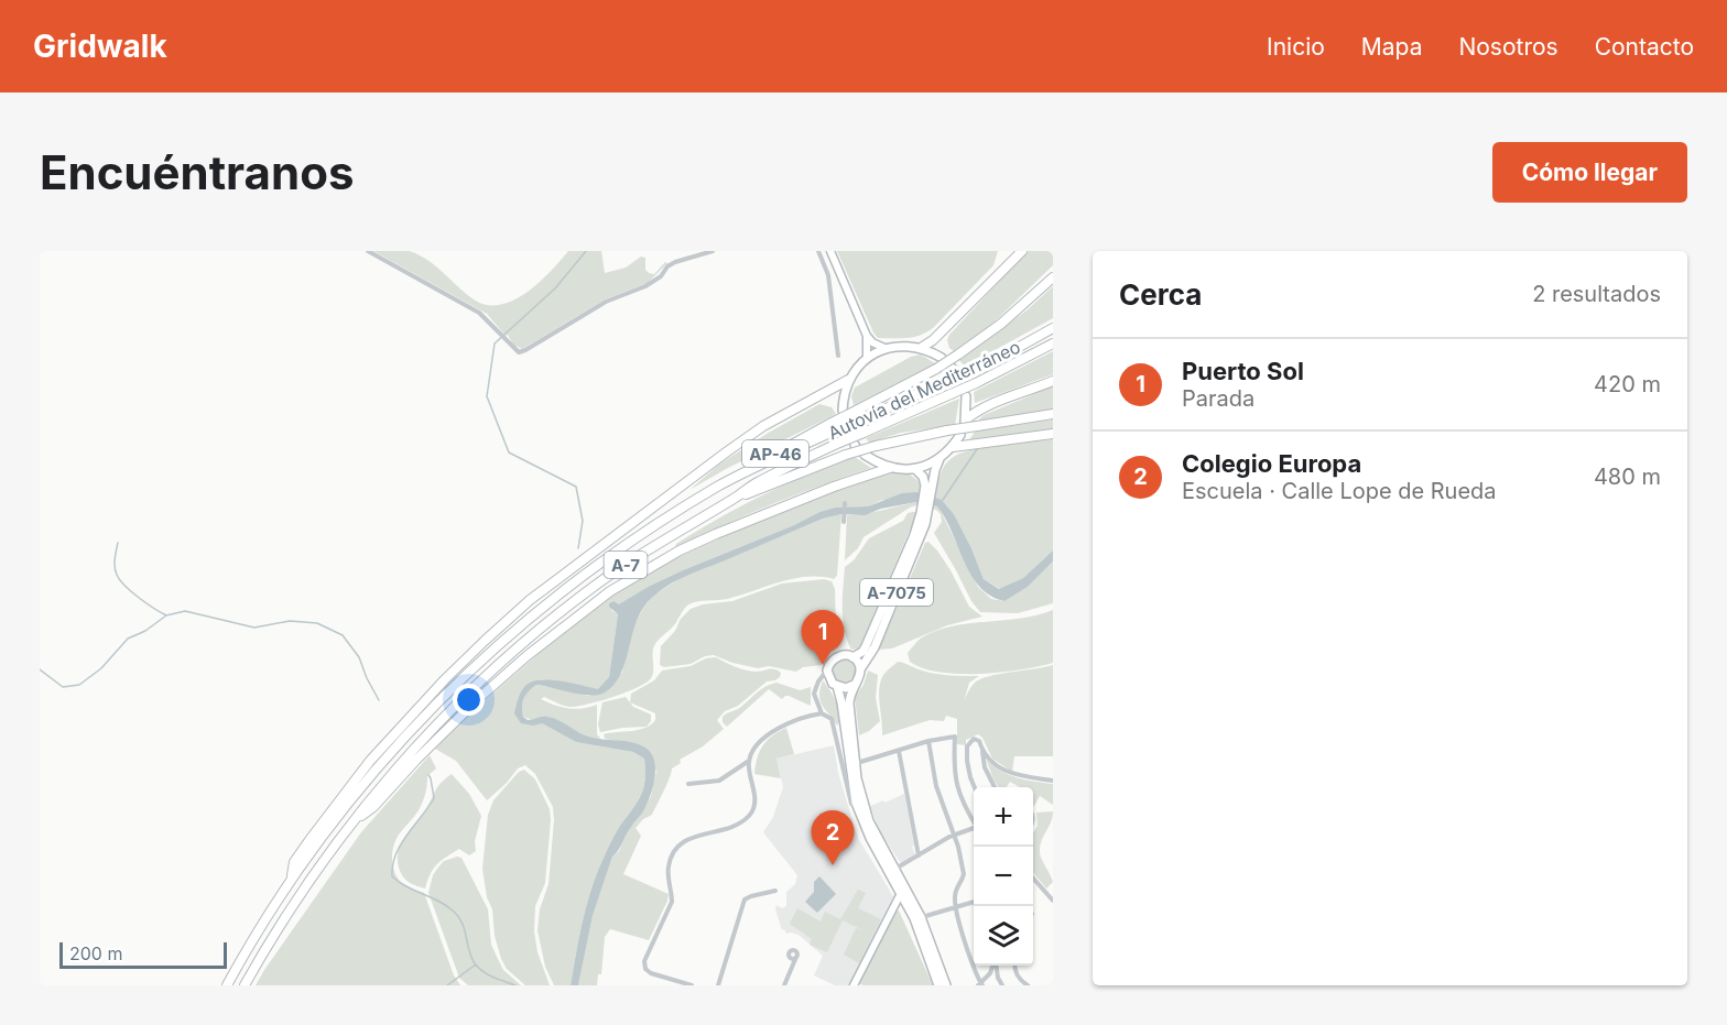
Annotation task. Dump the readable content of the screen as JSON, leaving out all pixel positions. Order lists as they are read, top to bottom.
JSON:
{
  "streets": {
    "highway": ["Autovía del Mediterráneo", "AP-46", "A-7"],
    "main road": ["A-7075"]
  },
  "crossings": [
    ["Autovía del Mediterráneo", "AP-46"]
  ],
  "scale_bar": "200 m",
  "page": {
    "header": "Gridwalk",
    "nav": [
      "Inicio",
      "Mapa",
      "Nosotros",
      "Contacto"
    ],
    "buttons": "Cómo llegar",
    "title": "Encuéntranos",
    "heading": ["Cerca", "2 resultados"],
    "list": [
      {
        "mark": "1",
        "name": "Puerto Sol",
        "note": "Parada",
        "value": "420 m"
      },
      {
        "mark": "2",
        "name": "Colegio Europa",
        "note": "Escuela · Calle Lope de Rueda",
        "value": "480 m"
      }
    ],
    "pins": ["1", "2"],
    "map_buttons": ["+", "−"],
    "scale": "200 m"
  }
}
